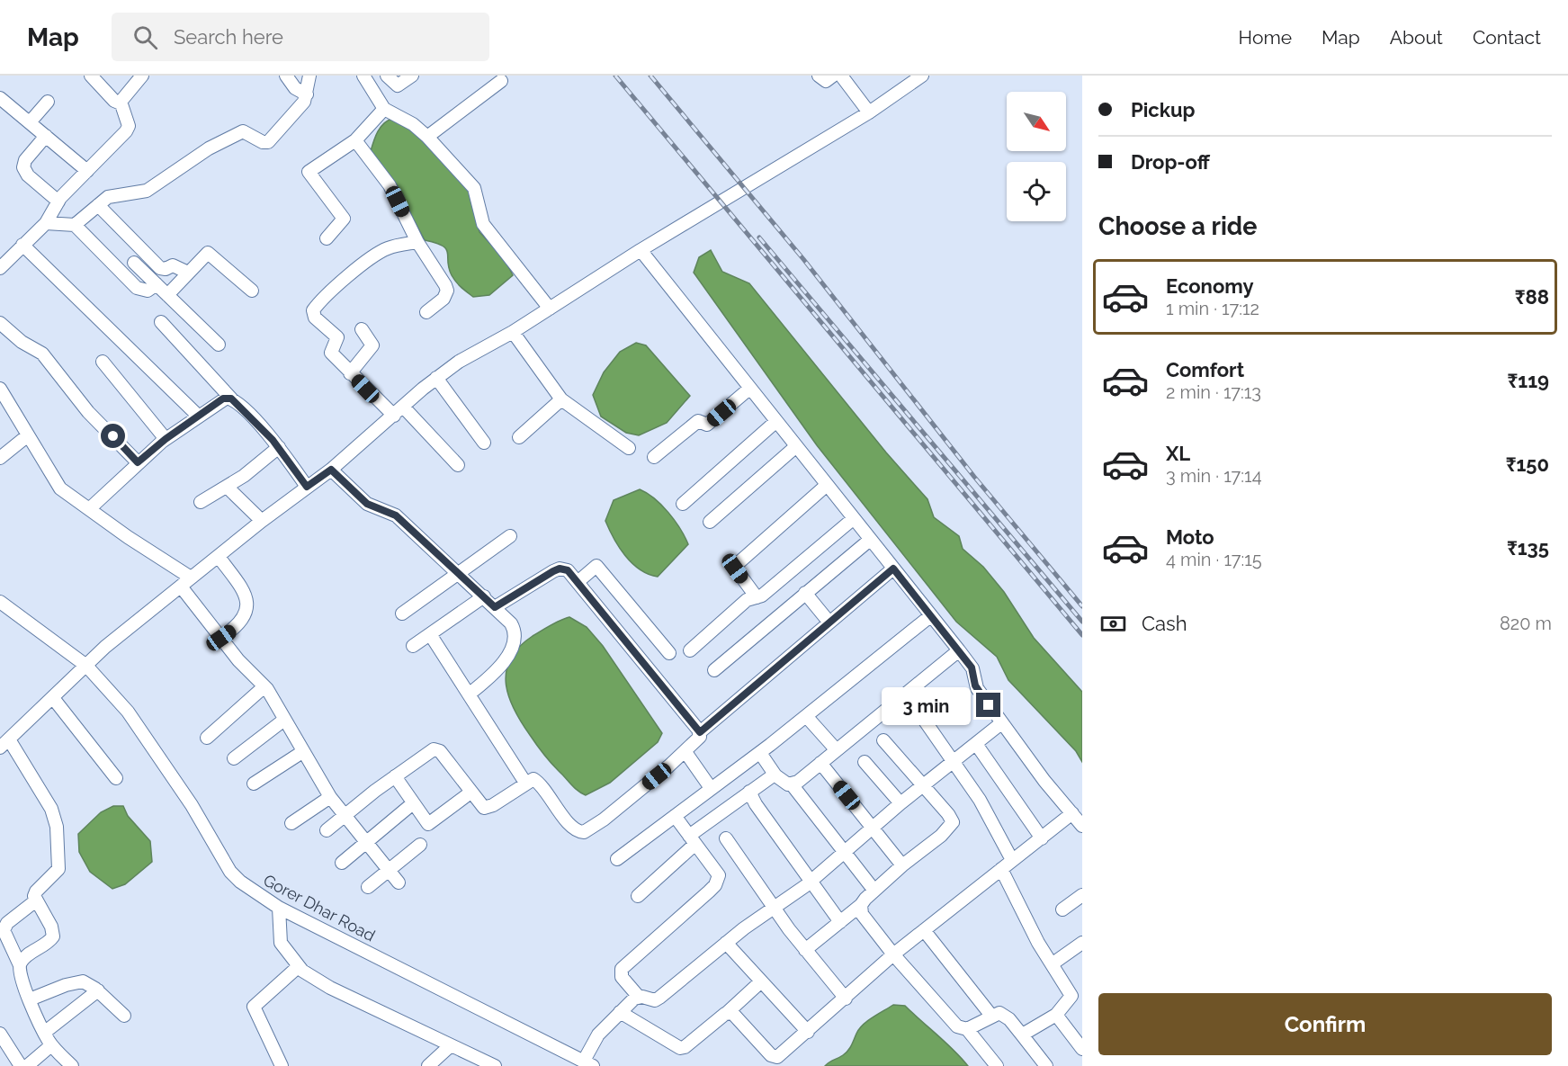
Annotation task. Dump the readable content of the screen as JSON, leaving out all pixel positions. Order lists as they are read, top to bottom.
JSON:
{
  "streets": {
    "street": ["Gorer Dhar Road"]
  },
  "north": "bottom right",
  "page": {
    "header": "Map",
    "search": "Search here",
    "nav": [
      "Home",
      "Map",
      "About",
      "Contact"
    ],
    "banner": ["Pickup", "Drop-off"],
    "heading": "Choose a ride",
    "list": [
      {
        "name": "Economy",
        "note": "1 min · 17:12",
        "value": "₹88"
      },
      {
        "name": "Comfort",
        "note": "2 min · 17:13",
        "value": "₹119"
      },
      {
        "name": "XL",
        "note": "3 min · 17:14",
        "value": "₹150"
      },
      {
        "name": "Moto",
        "note": "4 min · 17:15",
        "value": "₹135"
      }
    ],
    "pay": ["Cash", "820 m"],
    "bubble": "3 min",
    "buttons": "Confirm"
  }
}
